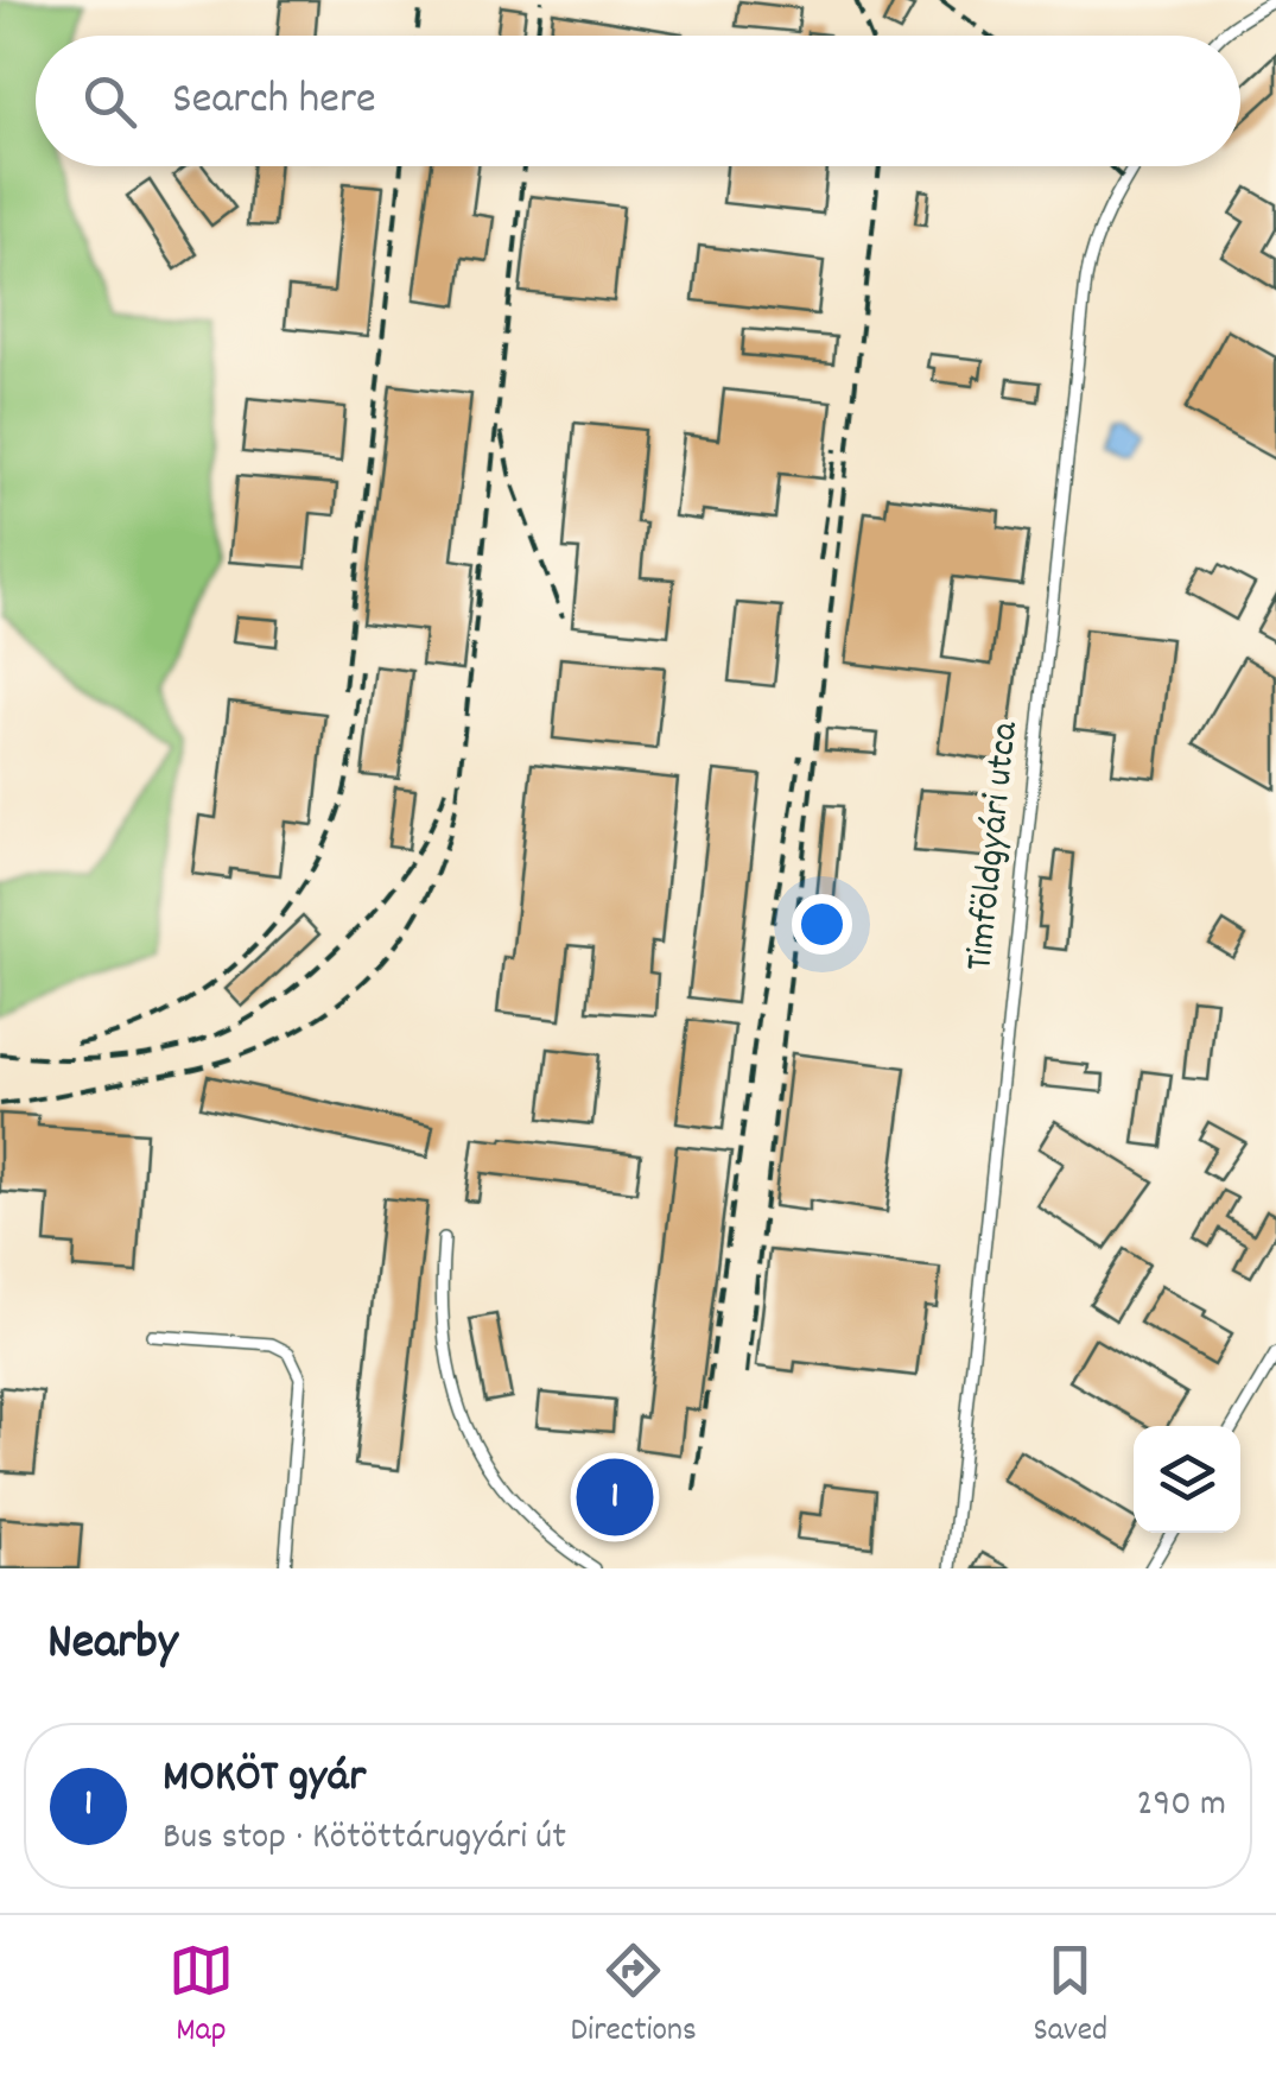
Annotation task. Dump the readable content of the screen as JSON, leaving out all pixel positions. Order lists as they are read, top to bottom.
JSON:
{
  "streets": {
    "street": ["Timföldgyári utca"]
  },
  "page": {
    "search": "Search here",
    "pins": "1",
    "heading": "Nearby",
    "list": [
      {
        "mark": "1",
        "name": "MOKÖT gyár",
        "note": "Bus stop · Kötöttárugyári út",
        "value": "290 m"
      }
    ],
    "nav": ["Map", "Directions", "Saved"]
  }
}
